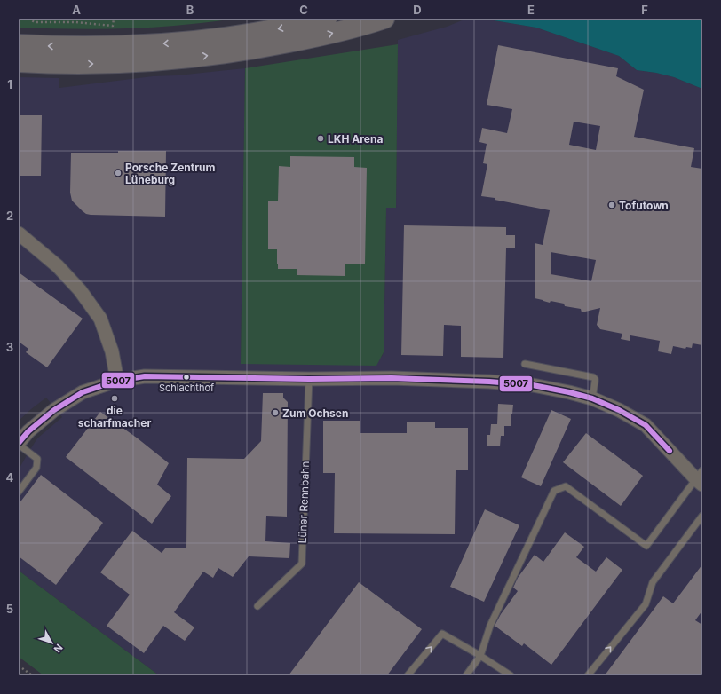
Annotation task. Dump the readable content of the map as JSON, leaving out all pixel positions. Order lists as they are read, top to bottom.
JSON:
{
  "streets": {
    "lane": ["Lüner Rennbahn"]
  },
  "places": [
    "LKH Arena",
    "Porsche Zentrum Lüneburg",
    "Tofutown",
    "Schlachthof",
    "die scharfmacher",
    "Zum Ochsen"
  ],
  "lines": ["transit line 5007"],
  "north": "bottom right",
  "grid": {
    "columns": [
      "A",
      "B",
      "C",
      "D",
      "E",
      "F"
    ],
    "rows": [
      "1",
      "2",
      "3",
      "4",
      "5"
    ]
  }
}
